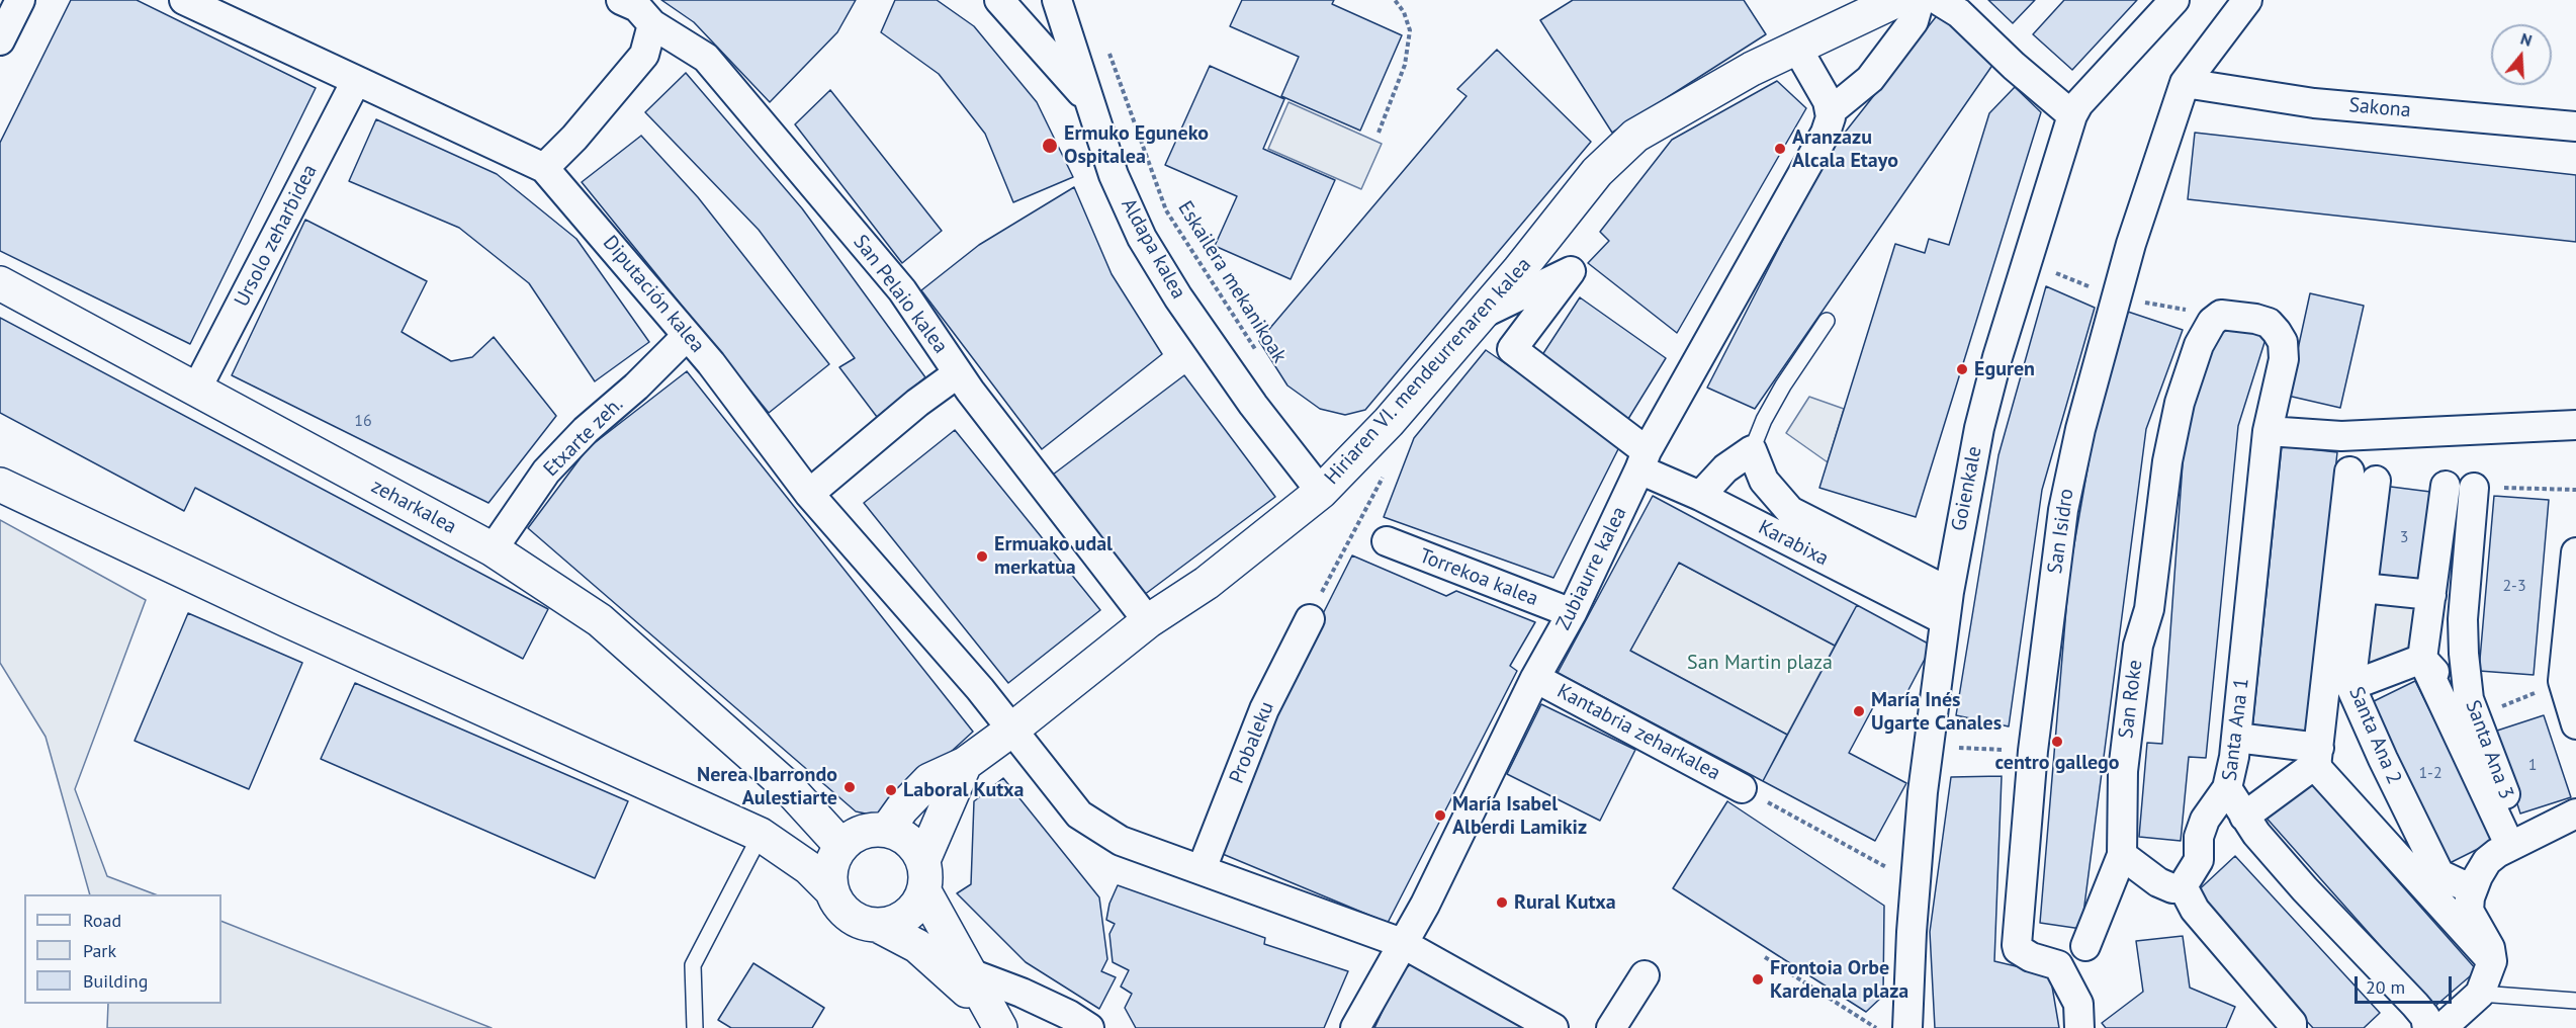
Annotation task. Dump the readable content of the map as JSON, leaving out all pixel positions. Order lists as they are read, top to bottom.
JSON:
{
  "streets": {
    "street": [
      "Sakona",
      "Ursolo zeharbidea",
      "Aldapa kalea",
      "Diputación kalea",
      "San Pelaio kalea",
      "Hiriaren VI. mendeurrenaren kalea",
      "Etxarte zeh.",
      "Goienkale",
      "zeharkalea",
      "San Isidro",
      "Karabixa",
      "Zubiaurre kalea",
      "Torrekoa kalea",
      "San Roke",
      "Santa Ana 1",
      "Kantabria zeharkalea",
      "Santa Ana 2",
      "Probaleku",
      "Santa Ana 3"
    ],
    "path": ["Eskailera mekanikoak"]
  },
  "crossings": [
    ["Sakona", "San Isidro"],
    ["Ursolo zeharbidea", "Diputación kalea"],
    ["Ursolo zeharbidea", "zeharkalea"],
    ["Aldapa kalea", "Hiriaren VI. mendeurrenaren kalea"],
    ["Diputación kalea", "Hiriaren VI. mendeurrenaren kalea"],
    ["Diputación kalea", "Etxarte zeh."],
    ["San Pelaio kalea", "Hiriaren VI. mendeurrenaren kalea"],
    ["Hiriaren VI. mendeurrenaren kalea", "zeharkalea"],
    ["Hiriaren VI. mendeurrenaren kalea", "Karabixa"],
    ["Etxarte zeh.", "zeharkalea"],
    ["Goienkale", "Karabixa"],
    ["Karabixa", "Zubiaurre kalea"],
    ["Zubiaurre kalea", "Torrekoa kalea"],
    ["Zubiaurre kalea", "Kantabria zeharkalea"],
    ["San Roke", "Santa Ana 1"]
  ],
  "parks": ["San Martin plaza"],
  "places": [
    "Ermuko Eguneko Ospitalea",
    "Aranzazu Alcala Etayo",
    "Eguren",
    "Ermuako udal merkatua",
    "María Inés Ugarte Canales",
    "centro gallego",
    "Nerea Ibarrondo Aulestiarte",
    "Laboral Kutxa",
    "María Isabel Alberdi Lamikiz",
    "Rural Kutxa",
    "Frontoia Orbe Kardenala plaza"
  ],
  "house_numbers": [
    "16",
    "3",
    "2-3",
    "1",
    "1-2"
  ],
  "legend": ["Road", "Park", "Building"],
  "scale_bar": "20 m",
  "north": "top"
}
